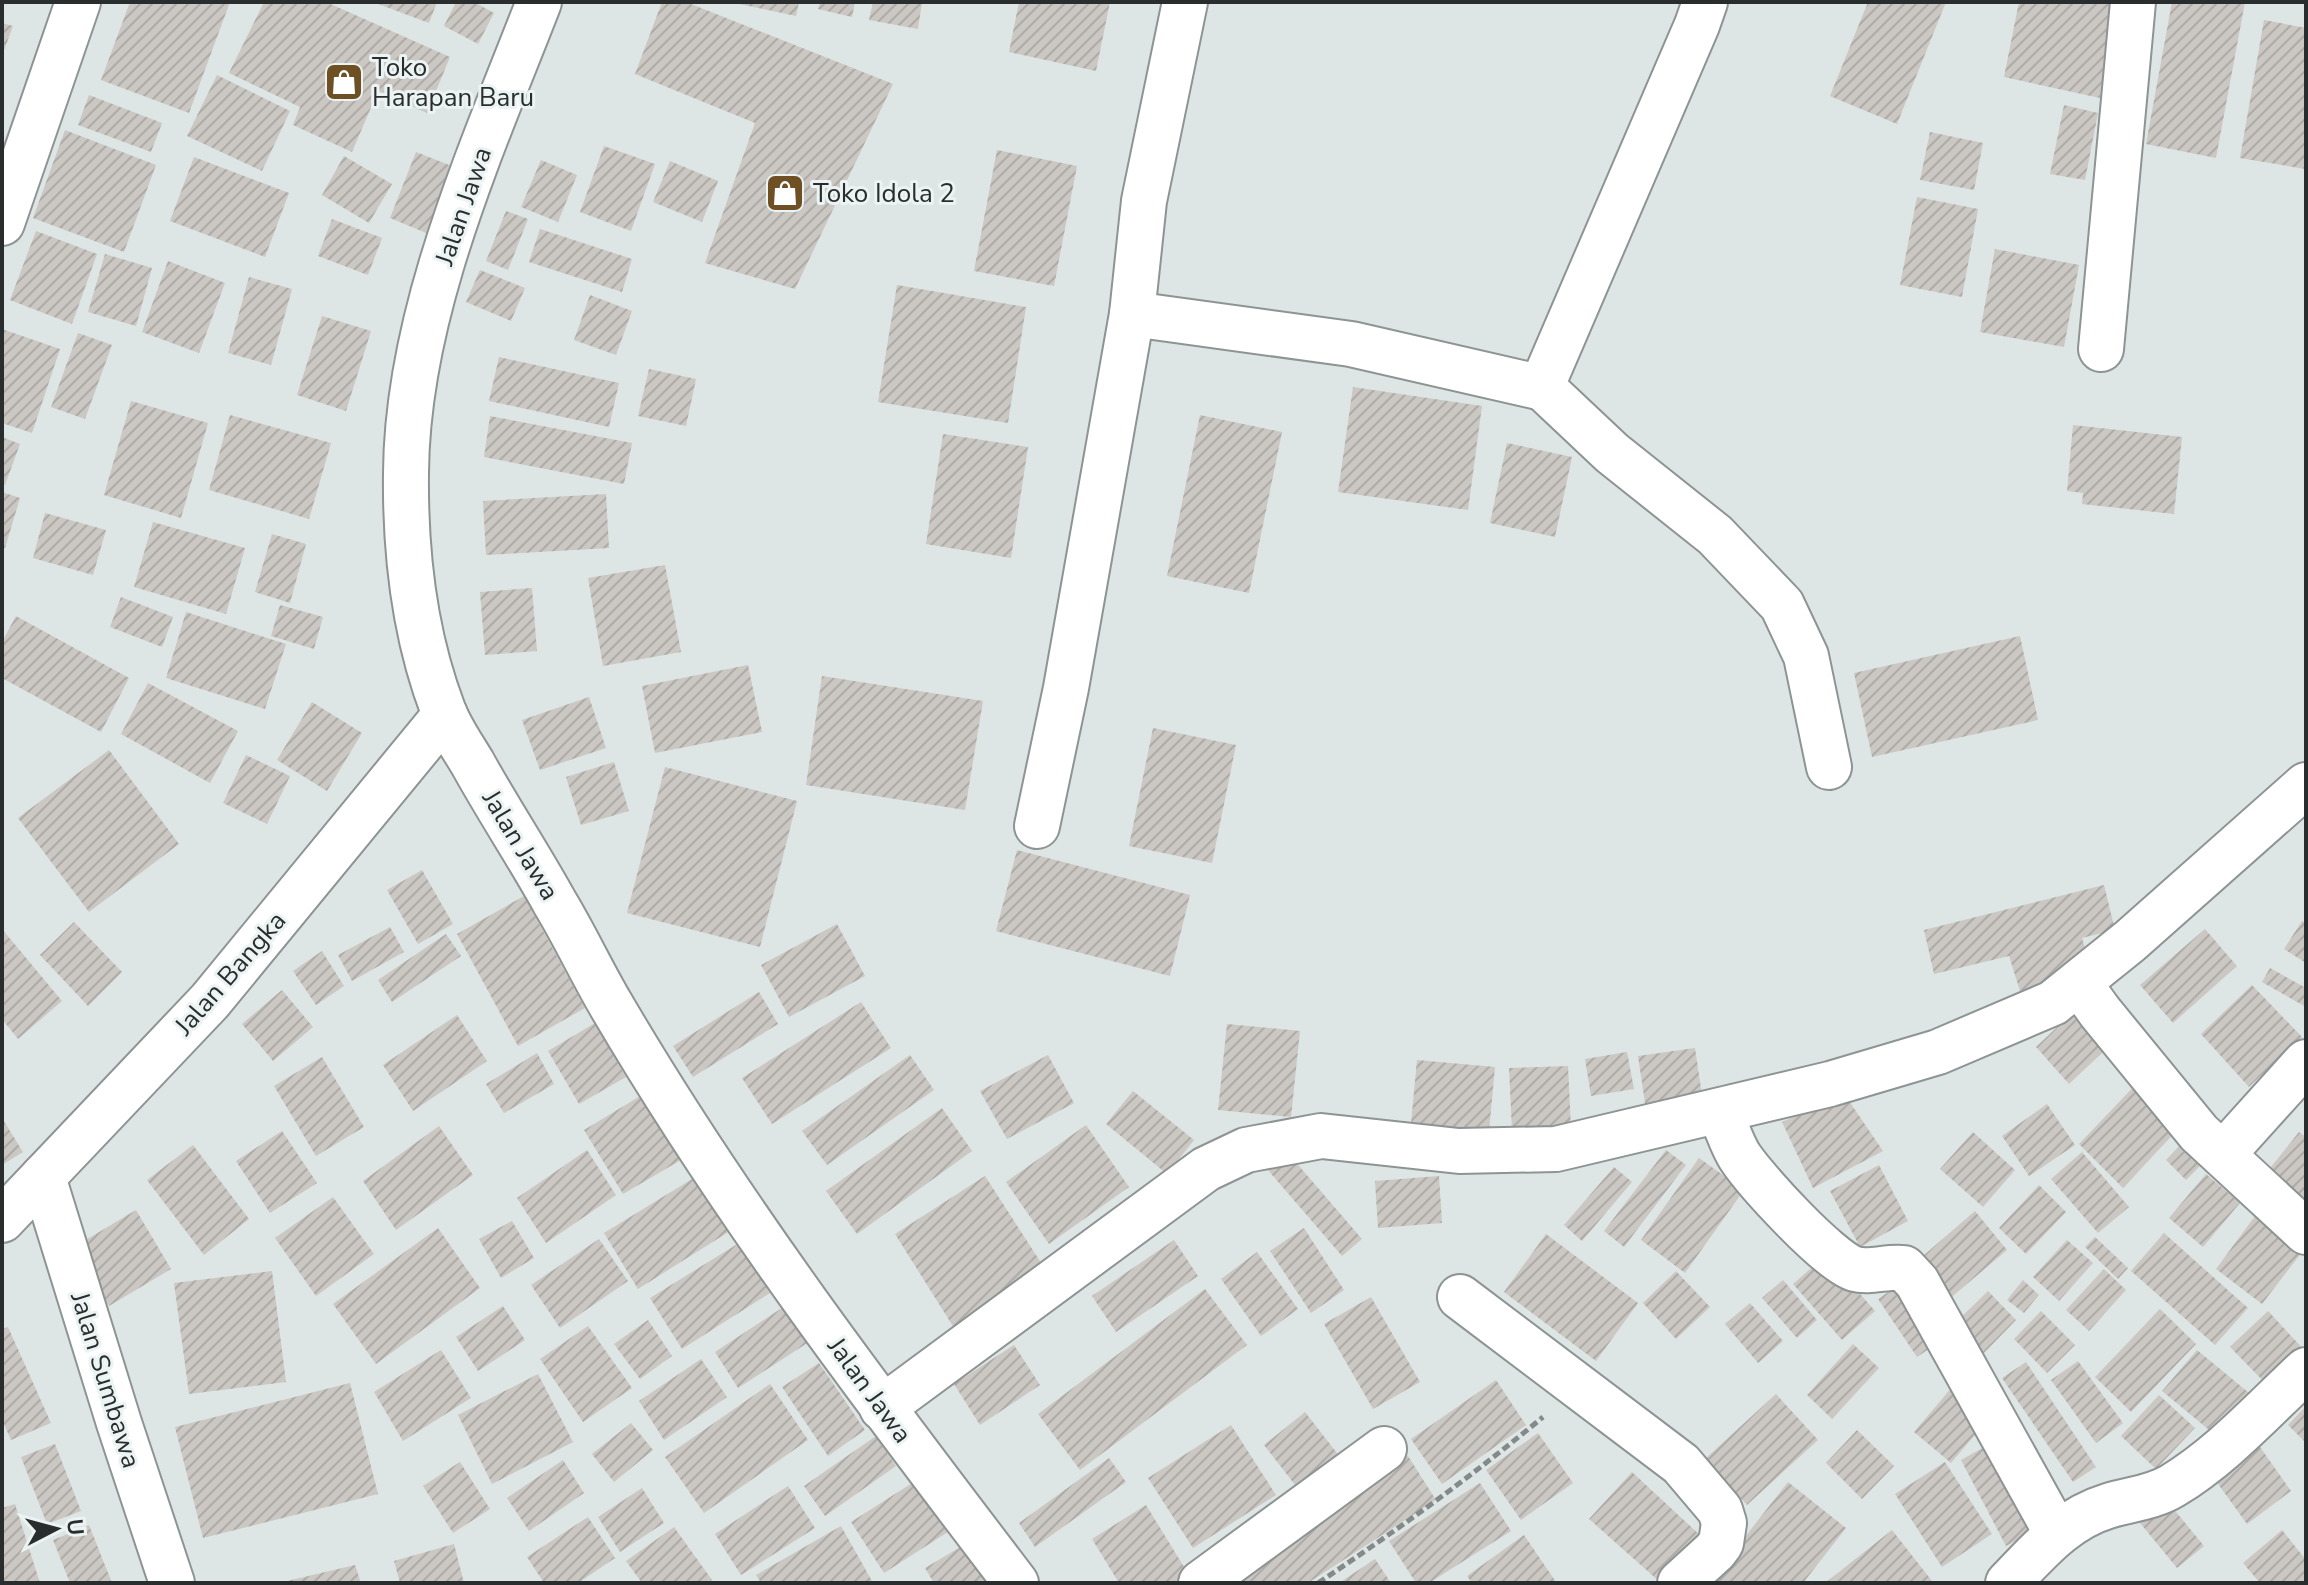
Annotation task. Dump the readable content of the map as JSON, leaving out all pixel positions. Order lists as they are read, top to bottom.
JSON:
{
  "streets": {
    "street": ["Jalan Jawa", "Jalan Bangka", "Jalan Sumbawa"]
  },
  "crossings": [
    ["Jalan Jawa", "Jalan Bangka"],
    ["Jalan Bangka", "Jalan Sumbawa"]
  ],
  "places": {
    "shop": ["Toko Harapan Baru", "Toko Idola 2"]
  },
  "north": "right"
}
